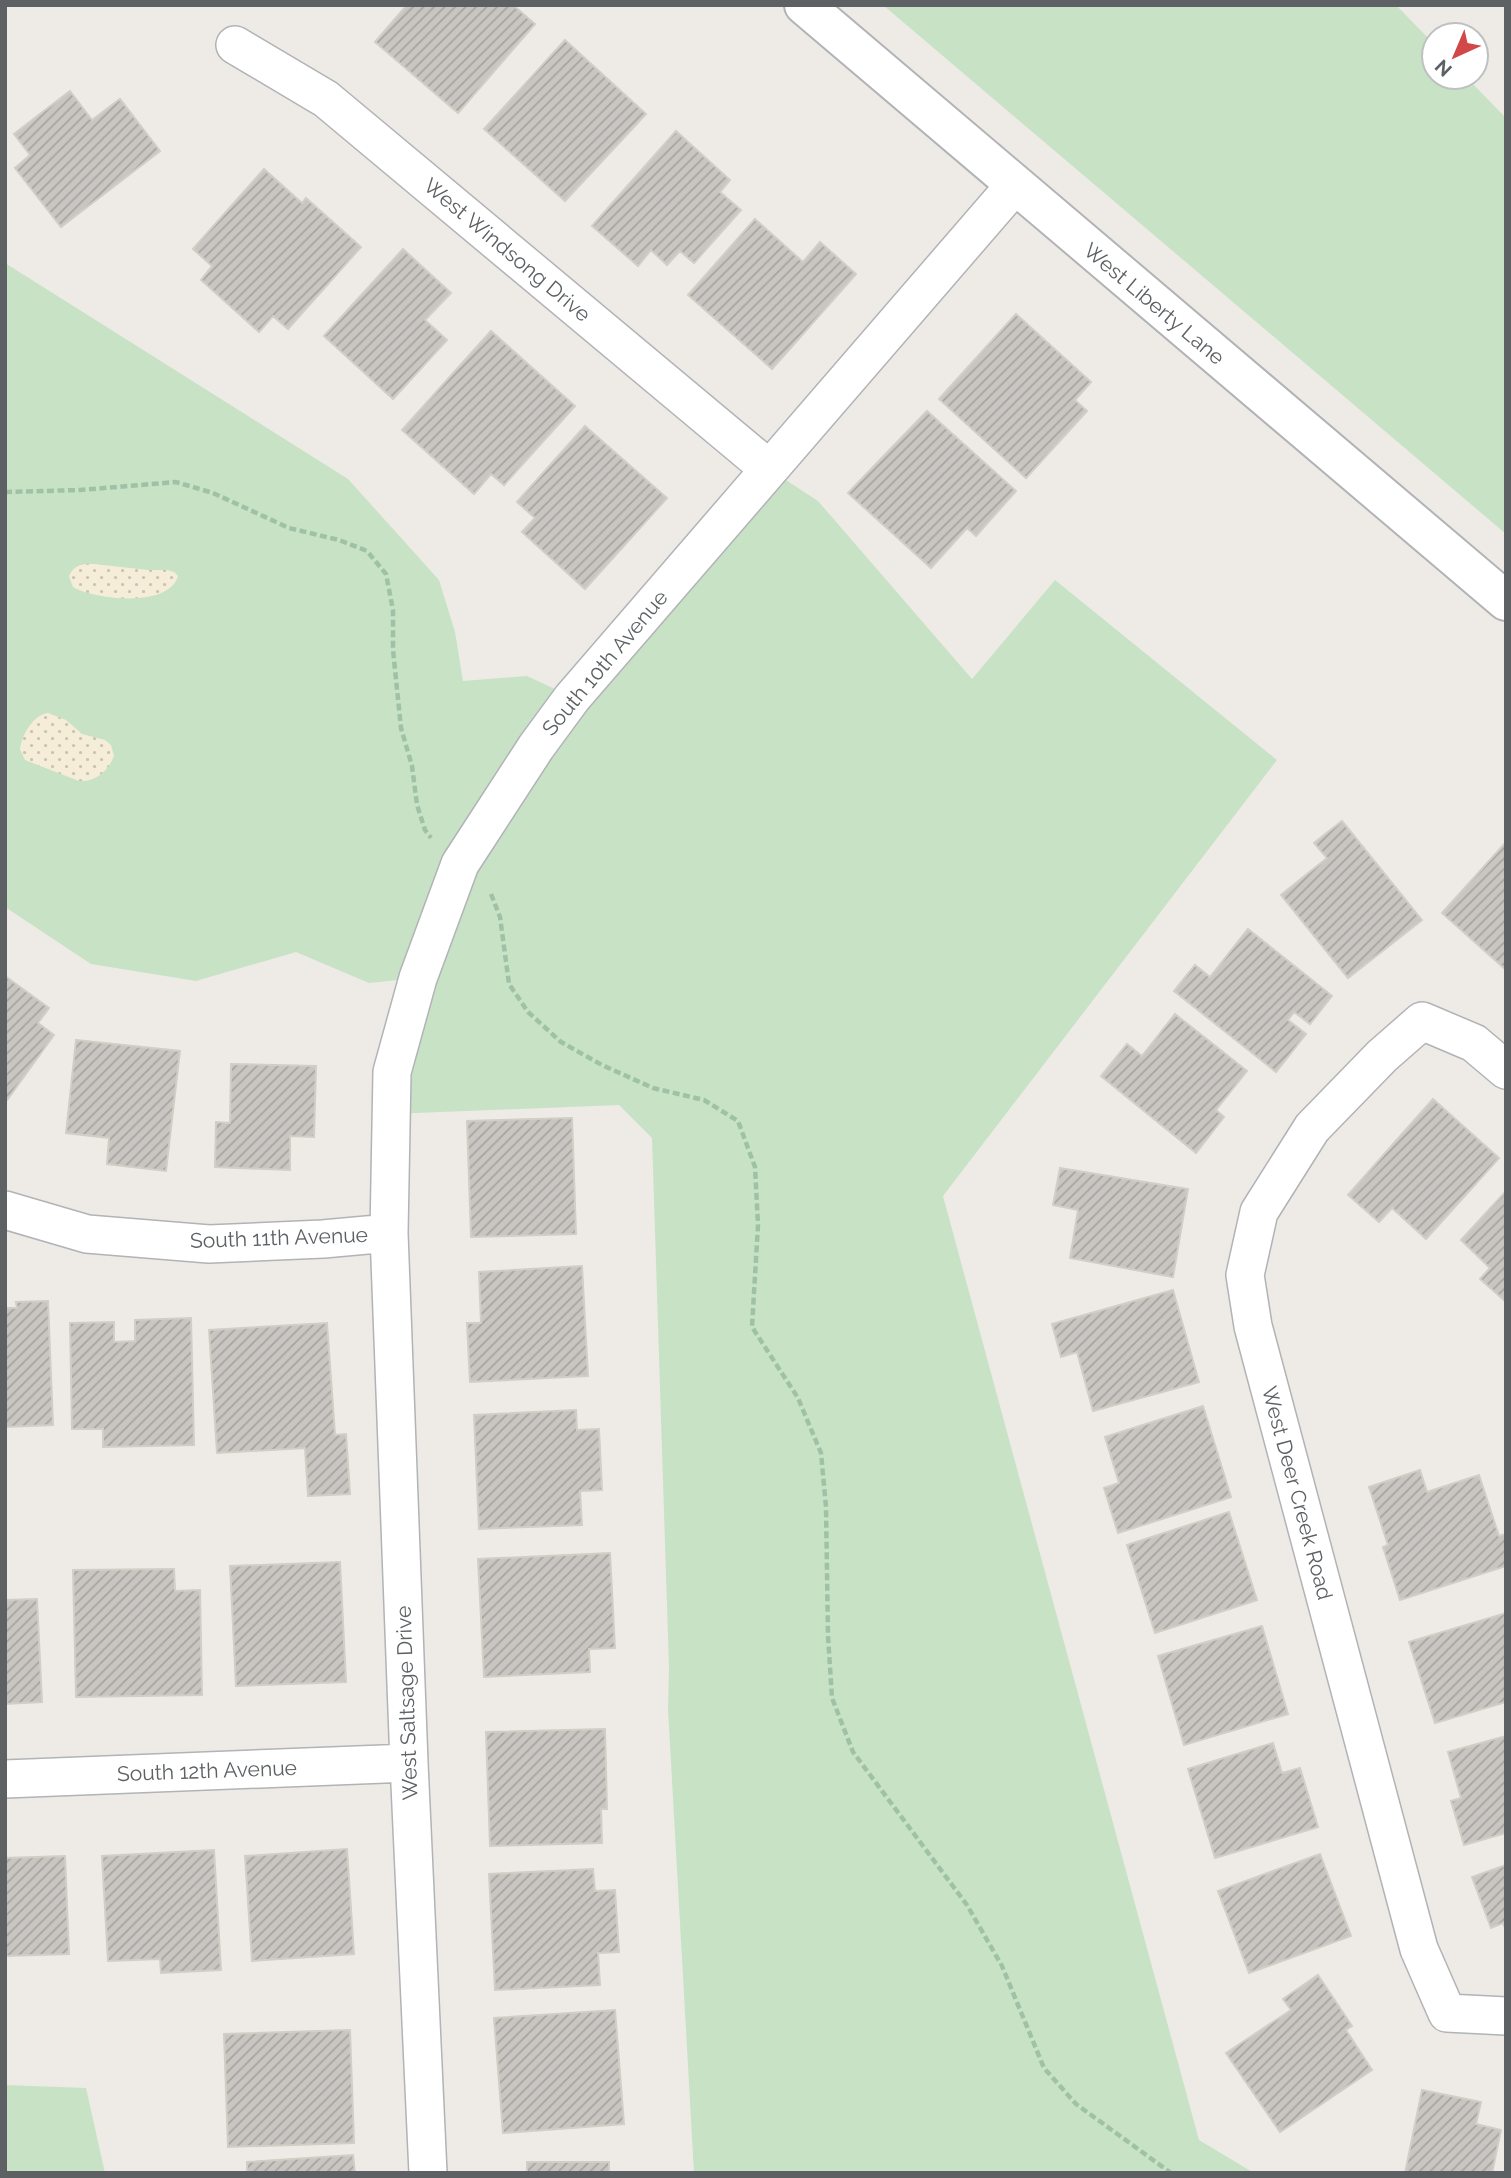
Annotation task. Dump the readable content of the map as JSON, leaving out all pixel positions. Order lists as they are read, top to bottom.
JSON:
{
  "streets": {
    "street": [
      "West Windsong Drive",
      "West Liberty Lane",
      "South 10th Avenue",
      "South 11th Avenue",
      "West Deer Creek Road",
      "West Saltsage Drive",
      "South 12th Avenue"
    ]
  },
  "crossings": [
    ["West Windsong Drive", "South 10th Avenue"],
    ["West Liberty Lane", "South 10th Avenue"],
    ["South 10th Avenue", "South 11th Avenue"],
    ["South 10th Avenue", "West Saltsage Drive"],
    ["South 11th Avenue", "West Saltsage Drive"],
    ["West Saltsage Drive", "South 12th Avenue"]
  ],
  "north": "bottom left"
}
